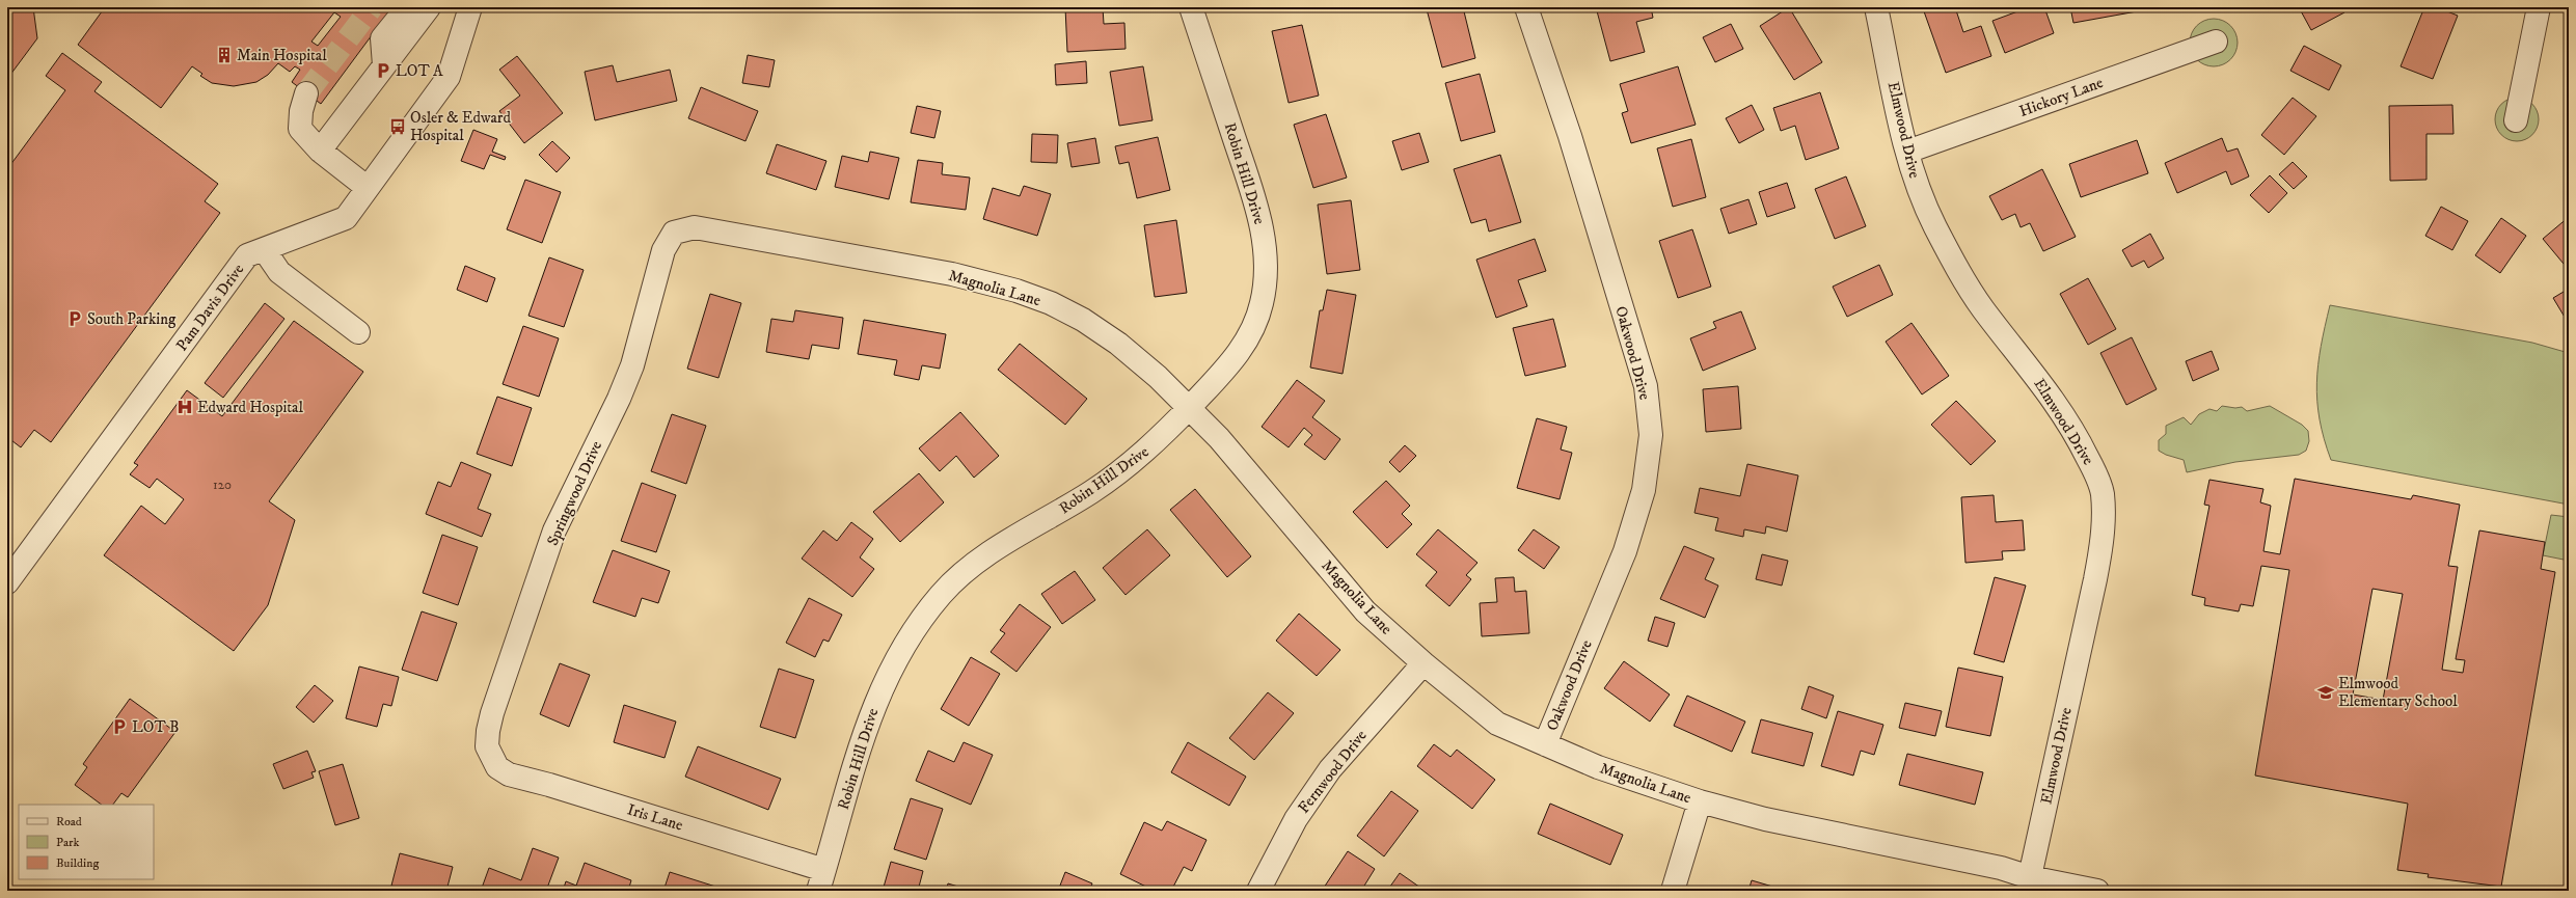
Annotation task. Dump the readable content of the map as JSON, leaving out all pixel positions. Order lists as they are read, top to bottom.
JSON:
{
  "streets": {
    "street": [
      "Hickory Lane",
      "Elmwood Drive",
      "Robin Hill Drive",
      "Magnolia Lane",
      "Pam Davis Drive",
      "Oakwood Drive",
      "Springwood Drive",
      "Fernwood Drive",
      "Iris Lane"
    ]
  },
  "crossings": [
    ["Hickory Lane", "Elmwood Drive"],
    ["Elmwood Drive", "Magnolia Lane"],
    ["Robin Hill Drive", "Magnolia Lane"],
    ["Robin Hill Drive", "Iris Lane"],
    ["Magnolia Lane", "Oakwood Drive"],
    ["Magnolia Lane", "Springwood Drive"],
    ["Magnolia Lane", "Fernwood Drive"],
    ["Springwood Drive", "Iris Lane"]
  ],
  "places": {
    "building": ["Main Hospital"],
    "parking": ["LOT A", "South Parking", "LOT B"],
    "bus stop": ["Osler & Edward Hospital"],
    "hospital": ["Edward Hospital"],
    "school or university": ["Elmwood Elementary School"]
  },
  "house_numbers": ["120"],
  "legend": ["Road", "Park", "Building"]
}
